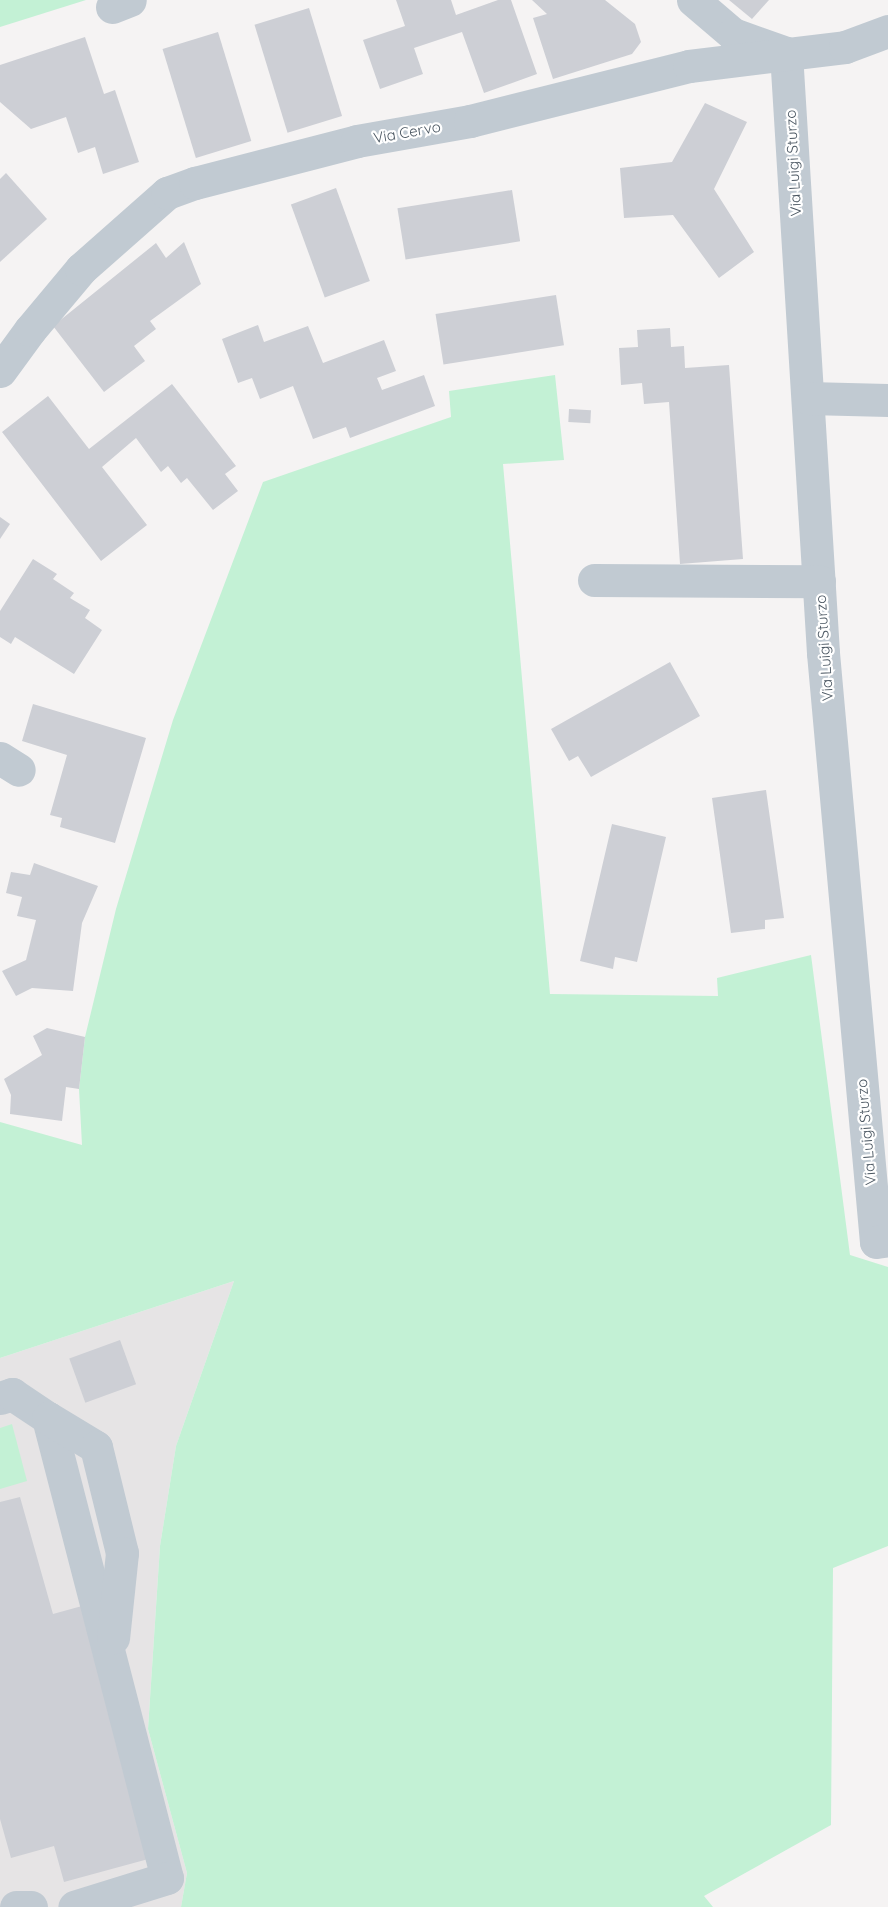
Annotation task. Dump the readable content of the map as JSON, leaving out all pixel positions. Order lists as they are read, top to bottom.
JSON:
{
  "streets": {
    "street": ["Via Cervo", "Via Luigi Sturzo"]
  },
  "crossings": [
    ["Via Cervo", "Via Luigi Sturzo"]
  ]
}
